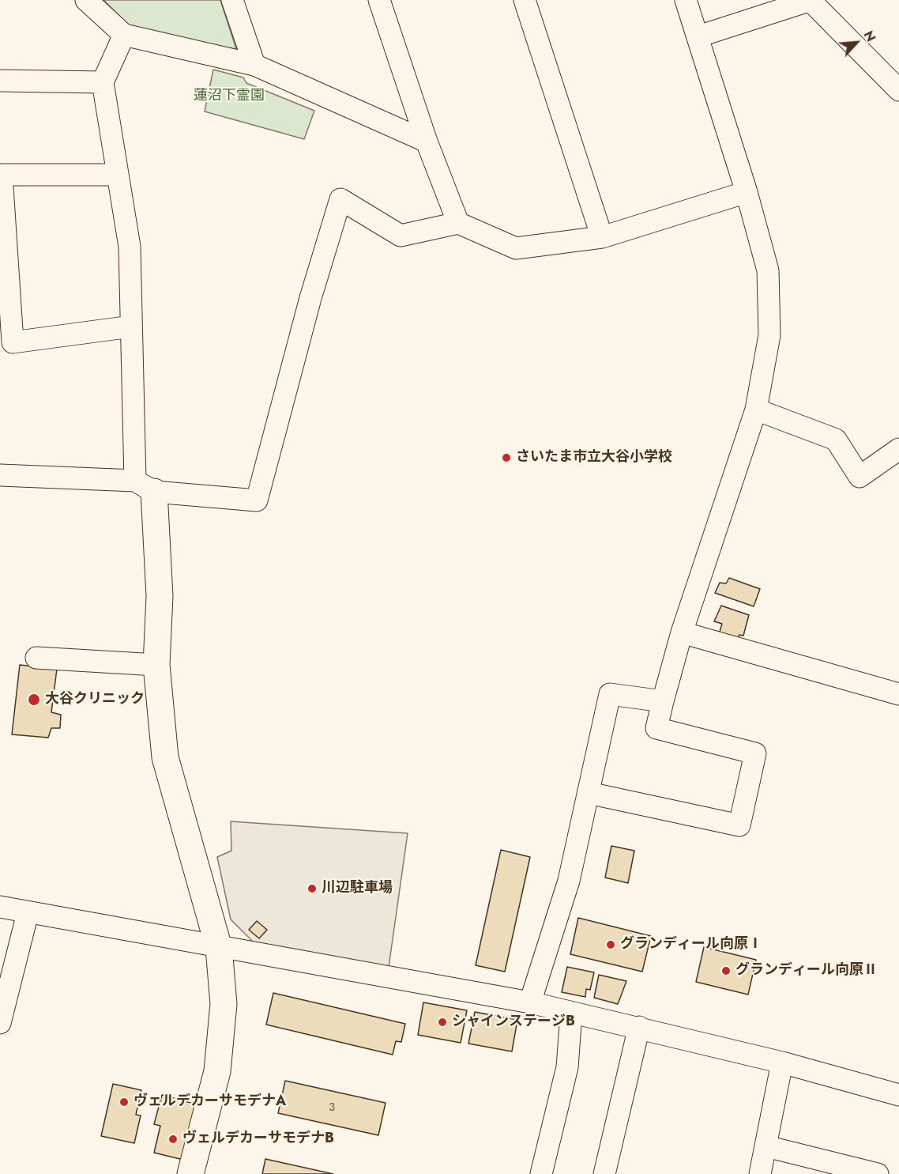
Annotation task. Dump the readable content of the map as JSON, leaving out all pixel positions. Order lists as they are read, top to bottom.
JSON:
{
  "parks": ["蓮沼下霊園"],
  "places": [
    "さいたま市立大谷小学校",
    "大谷クリニック",
    "川辺駐車場",
    "グランディール向原Ⅰ",
    "グランディール向原Ⅱ",
    "シャインステージB",
    "ヴェルデカーサモデナA",
    "ヴェルデカーサモデナB"
  ],
  "house_numbers": ["3"],
  "north": "top right"
}
